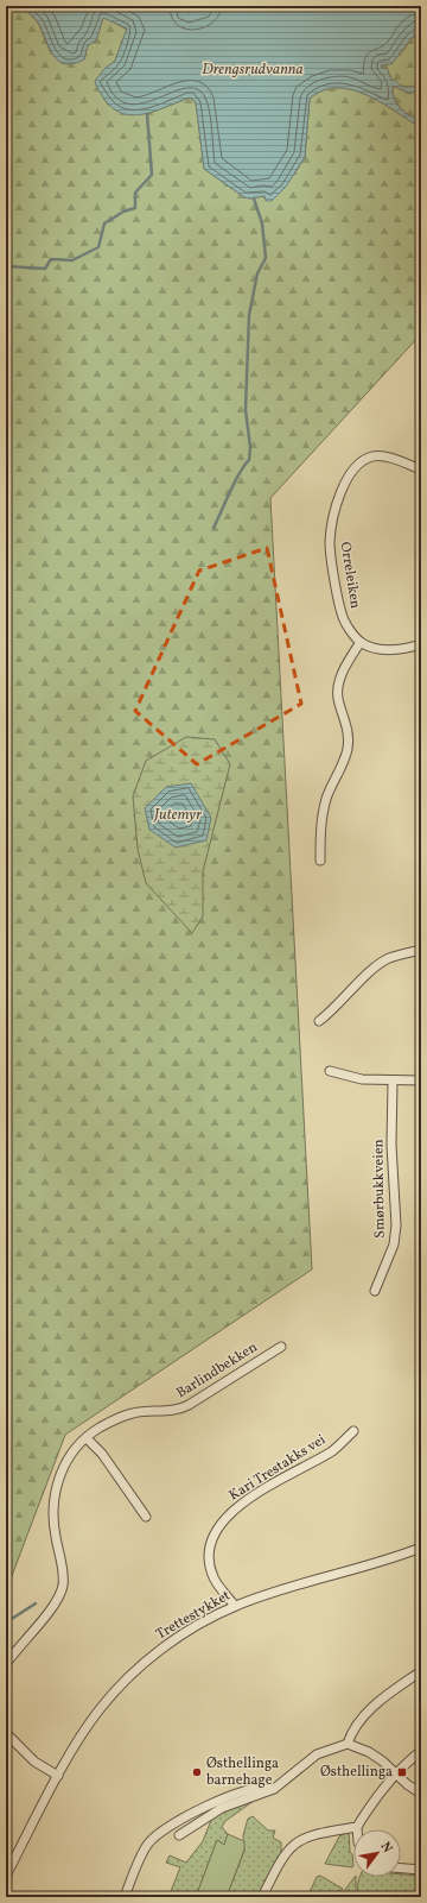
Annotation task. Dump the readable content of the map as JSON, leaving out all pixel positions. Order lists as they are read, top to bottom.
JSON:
{
  "streets": {
    "street": [
      "Orreleiken",
      "Smørbukkveien",
      "Barlindbekken",
      "Kari Trestakks vei",
      "Trettestykket"
    ]
  },
  "crossings": [
    ["Kari Trestakks vei", "Trettestykket"]
  ],
  "water": ["Drengsrudvanna", "Jutemyr"],
  "places": {
    "other": ["Østhellinga barnehage"],
    "transit": ["Østhellinga"]
  },
  "north": "top right"
}
